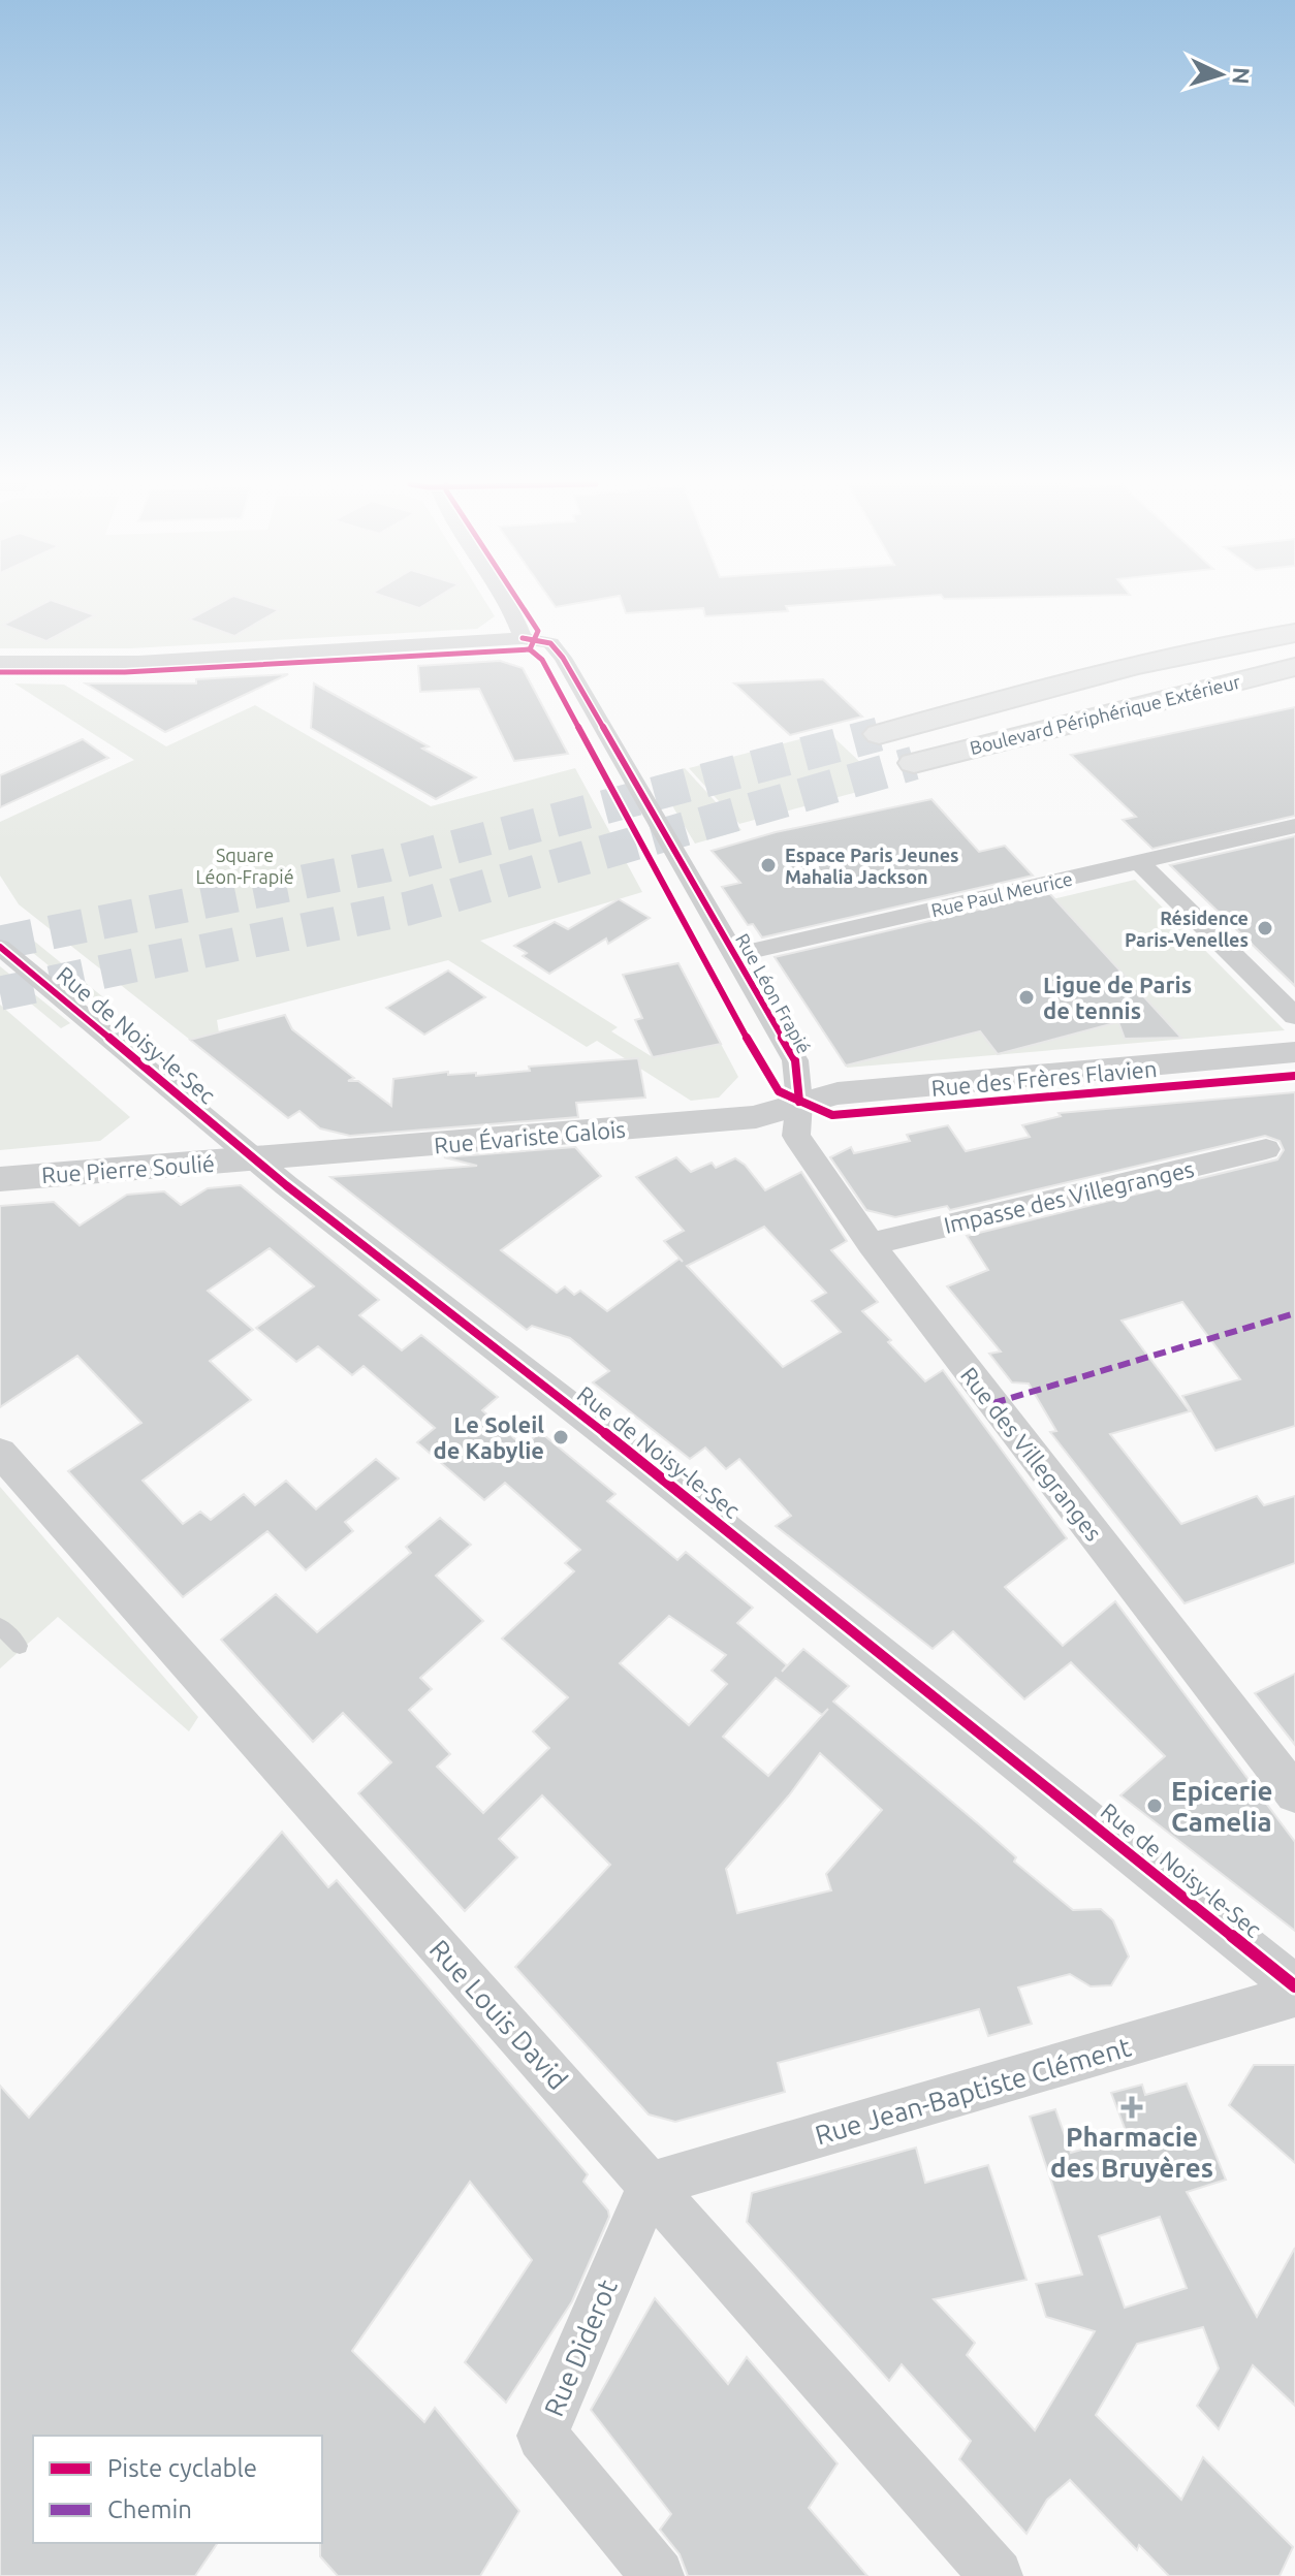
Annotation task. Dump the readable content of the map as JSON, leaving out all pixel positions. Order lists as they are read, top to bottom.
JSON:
{
  "streets": {
    "highway": ["Boulevard Périphérique Extérieur"],
    "street": [
      "Rue Paul Meurice",
      "Rue Léon Frapié",
      "Rue de Noisy-le-Sec",
      "Rue des Frères Flavien",
      "Rue Évariste Galois",
      "Rue Pierre Soulié",
      "Impasse des Villegranges",
      "Rue des Villegranges",
      "Rue Louis David",
      "Rue Jean-Baptiste Clément",
      "Rue Diderot"
    ]
  },
  "crossings": [
    ["Rue Paul Meurice", "Rue Léon Frapié"],
    ["Rue Léon Frapié", "Rue des Frères Flavien"],
    ["Rue Léon Frapié", "Rue Évariste Galois"],
    ["Rue Léon Frapié", "Rue des Villegranges"],
    ["Rue de Noisy-le-Sec", "Rue Évariste Galois"],
    ["Rue de Noisy-le-Sec", "Rue Pierre Soulié"],
    ["Rue des Frères Flavien", "Rue Évariste Galois"],
    ["Rue des Frères Flavien", "Rue des Villegranges"],
    ["Rue Évariste Galois", "Rue Pierre Soulié"],
    ["Rue Évariste Galois", "Rue des Villegranges"],
    ["Impasse des Villegranges", "Rue des Villegranges"],
    ["Rue Louis David", "Rue Jean-Baptiste Clément"],
    ["Rue Louis David", "Rue Diderot"],
    ["Rue Jean-Baptiste Clément", "Rue Diderot"]
  ],
  "parks": ["Square Léon-Frapié"],
  "places": {
    "other": [
      "Espace Paris Jeunes Mahalia Jackson",
      "Résidence Paris-Venelles",
      "Ligue de Paris de tennis",
      "Le Soleil de Kabylie",
      "Epicerie Camelia"
    ],
    "health": ["Pharmacie des Bruyères"]
  },
  "legend": ["Piste cyclable", "Chemin"],
  "north": "right"
}
